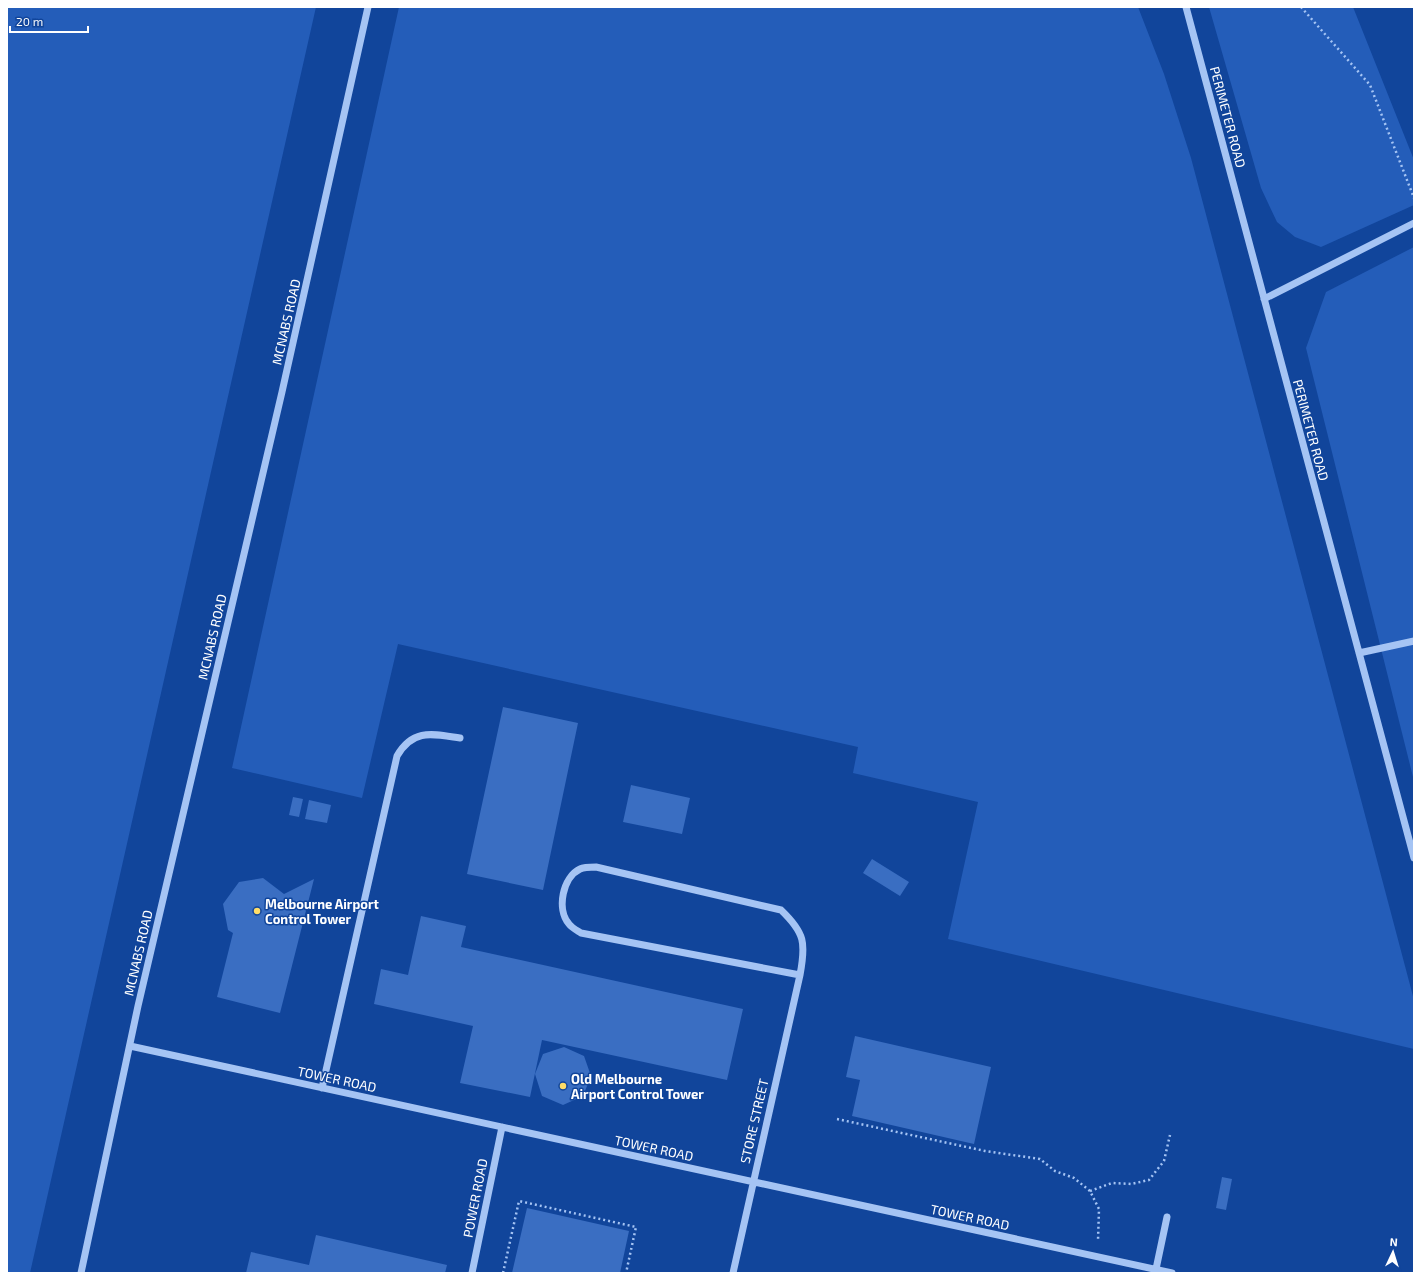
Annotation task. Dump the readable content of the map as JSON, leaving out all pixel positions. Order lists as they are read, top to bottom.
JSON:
{
  "streets": {
    "street": [
      "PERIMETER ROAD",
      "MCNABS ROAD",
      "TOWER ROAD",
      "STORE STREET",
      "POWER ROAD"
    ]
  },
  "crossings": [
    ["MCNABS ROAD", "TOWER ROAD"],
    ["TOWER ROAD", "STORE STREET"],
    ["TOWER ROAD", "POWER ROAD"]
  ],
  "places": ["Melbourne Airport Control Tower", "Old Melbourne Airport Control Tower"],
  "scale_bar": "20 m",
  "north": "top"
}
